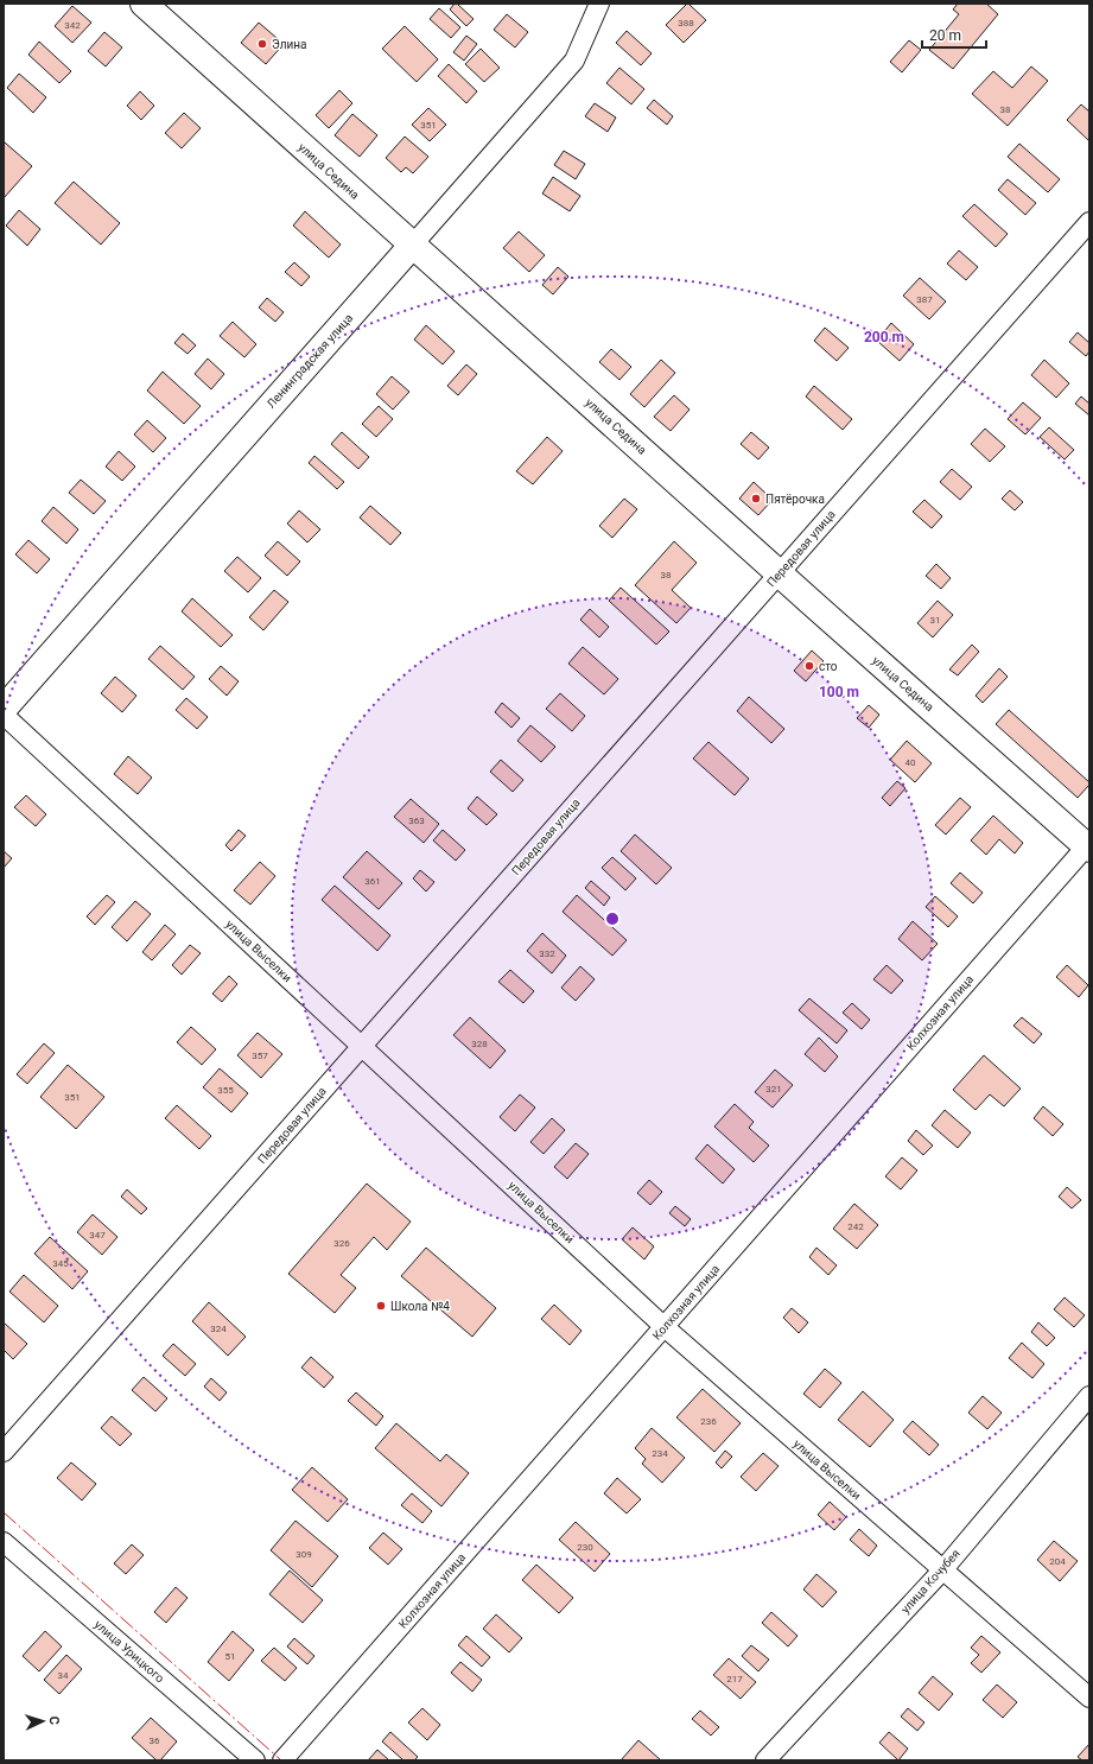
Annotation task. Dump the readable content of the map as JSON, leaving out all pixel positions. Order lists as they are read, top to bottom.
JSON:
{
  "streets": {
    "main road": ["улица Седина", "Ленинградская улица"],
    "street": [
      "Передовая улица",
      "улица Выселки",
      "Колхозная улица",
      "улица Кочубея",
      "улица Урицкого"
    ]
  },
  "crossings": [
    ["улица Седина", "Ленинградская улица"],
    ["улица Седина", "Передовая улица"],
    ["улица Седина", "Колхозная улица"],
    ["Передовая улица", "улица Выселки"],
    ["улица Выселки", "Колхозная улица"],
    ["улица Выселки", "улица Кочубея"]
  ],
  "places": [
    "Элина",
    "Пятёрочка",
    "сто",
    "Школа №4"
  ],
  "house_numbers": [
    "388",
    "342",
    "38",
    "351",
    "387",
    "38",
    "31",
    "40",
    "363",
    "361",
    "332",
    "328",
    "357",
    "321",
    "355",
    "351",
    "242",
    "347",
    "326",
    "345",
    "324",
    "236",
    "234",
    "230",
    "309",
    "204",
    "51",
    "34",
    "217",
    "36"
  ],
  "scale_bar": "20 m",
  "north": "right",
  "rings": ["200 m", "100 m"]
}
